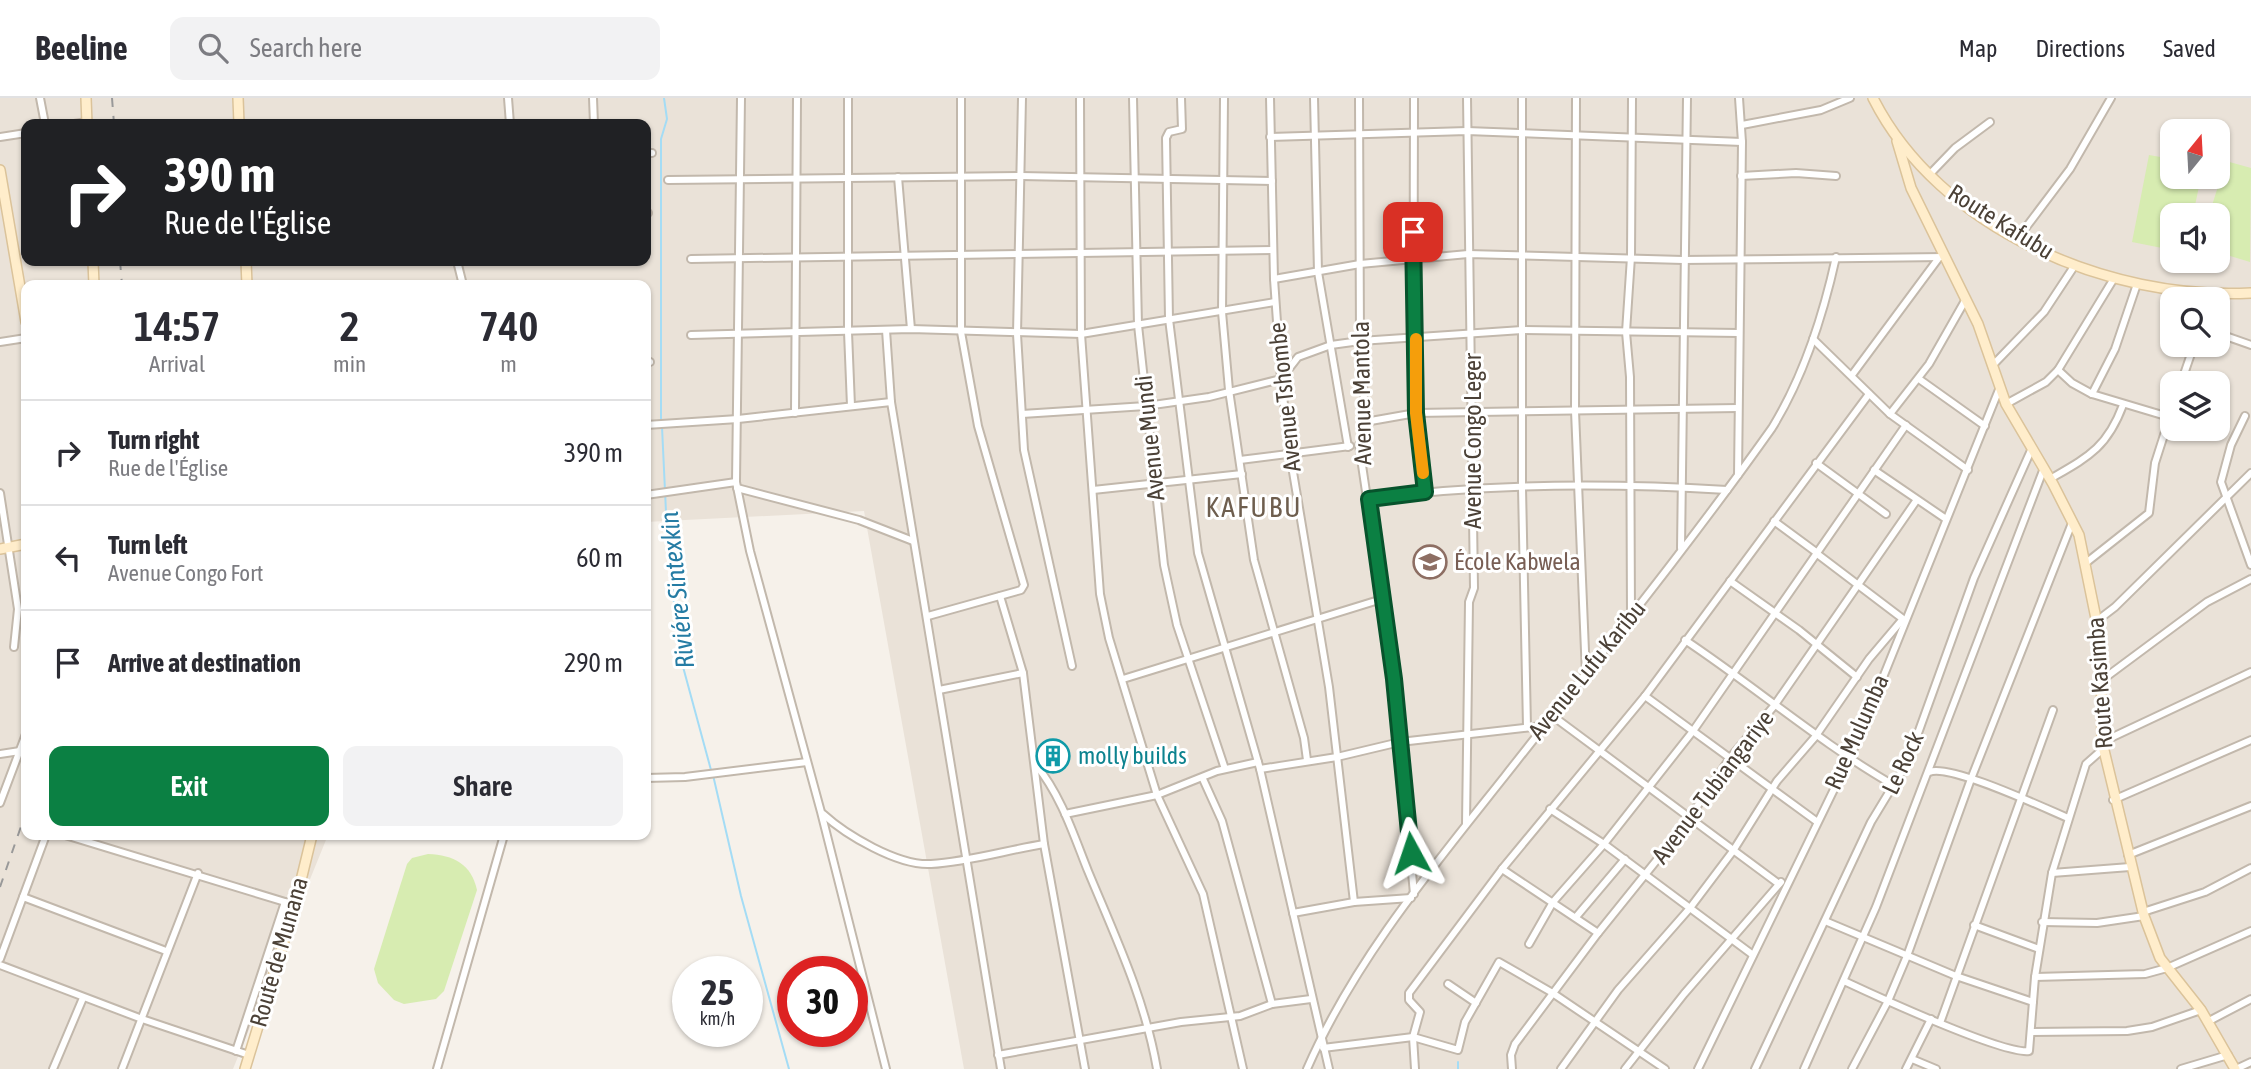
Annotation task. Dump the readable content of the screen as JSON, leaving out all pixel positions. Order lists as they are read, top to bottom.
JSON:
{
  "streets": {
    "street": [
      "Route Kafubu",
      "Avenue Mantola",
      "Avenue Tshombe",
      "Avenue Mundi",
      "Avenue Congo Leger",
      "Avenue Lufu Karibu",
      "Route Kasimba",
      "Rue Mulumba",
      "Le Rock",
      "Avenue Tubiangariye",
      "Route de Munana"
    ]
  },
  "crossings": [
    ["Route Kafubu", "Route Kasimba"],
    ["Avenue Mantola", "Avenue Lufu Karibu"],
    ["Avenue Congo Leger", "Avenue Lufu Karibu"],
    ["Route Kasimba", "Rue Mulumba"],
    ["Route Kasimba", "Le Rock"]
  ],
  "districts": ["KAFUBU"],
  "water": ["Riviére Sintexkin"],
  "places": {
    "school or university": ["École Kabwela"],
    "building": ["molly builds"]
  },
  "north": "top",
  "page": {
    "header": "Beeline",
    "search": "Search here",
    "nav": ["Map", "Directions", "Saved"],
    "turn": ["390 m", "Rue de l'Église"],
    "eta": [
      "14:57",
      "Arrival",
      "2",
      "min",
      "740",
      "m"
    ],
    "list": [
      {
        "name": "Turn right",
        "note": "Rue de l'Église",
        "value": "390 m"
      },
      {
        "name": "Turn left",
        "note": "Avenue Congo Fort",
        "value": "60 m"
      },
      {
        "name": "Arrive at destination",
        "value": "290 m"
      }
    ],
    "buttons": ["Exit", "Share"],
    "speed": "25 km/h",
    "limit": "30"
  }
}
